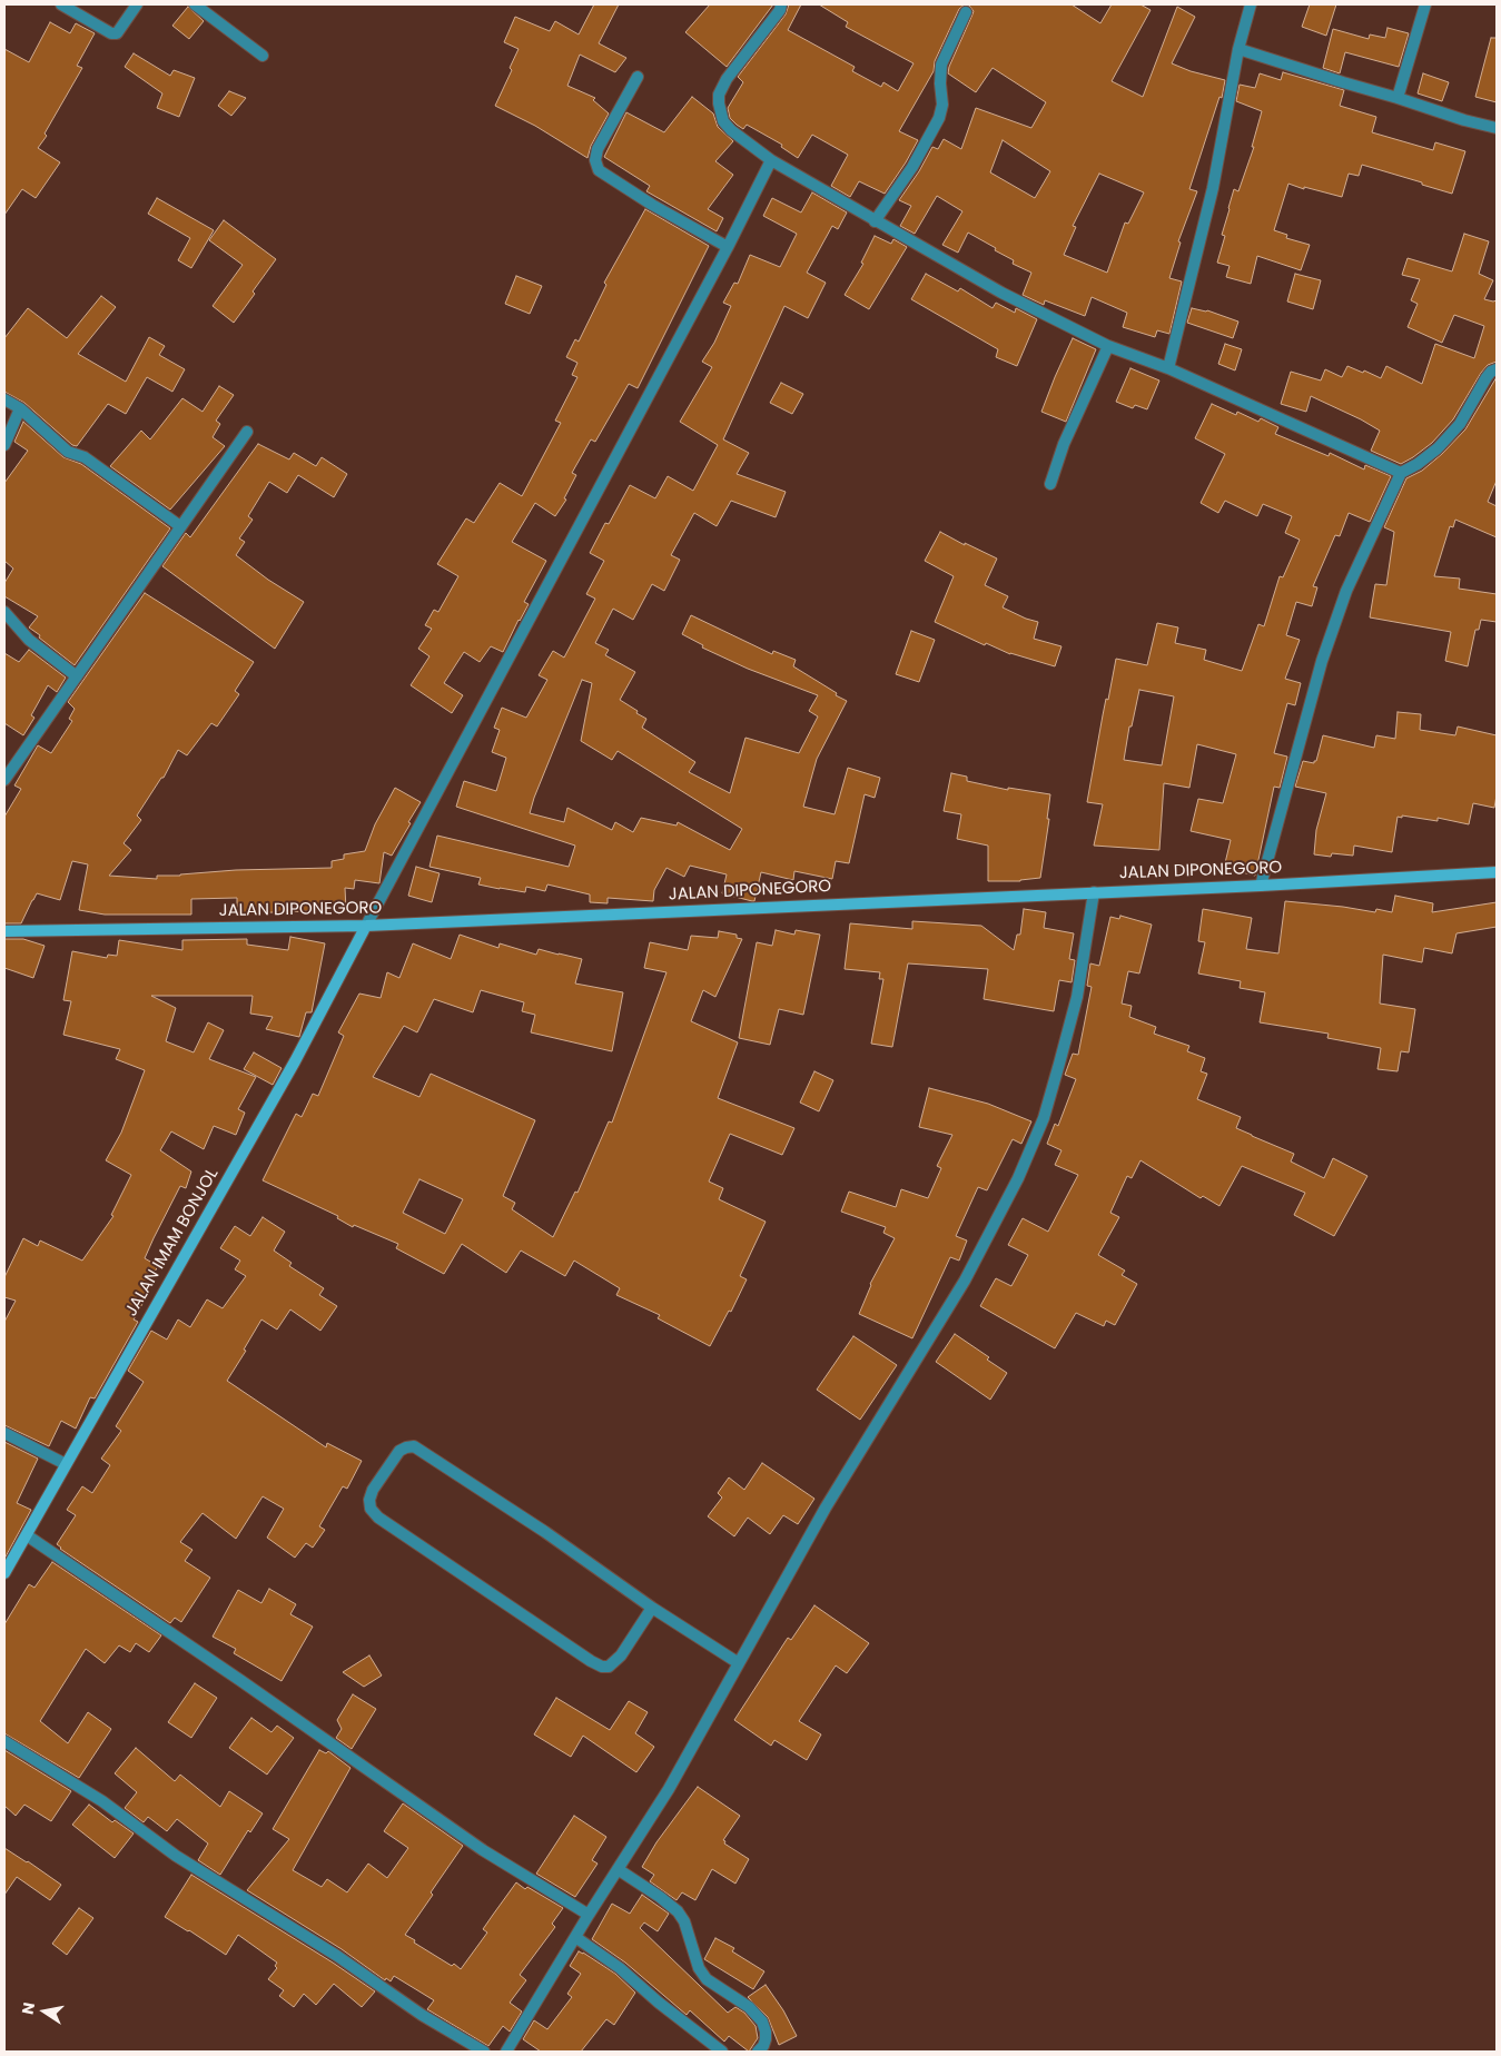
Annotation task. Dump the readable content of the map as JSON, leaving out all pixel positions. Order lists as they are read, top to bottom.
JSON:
{
  "streets": {
    "main road": ["JALAN DIPONEGORO", "JALAN IMAM BONJOL"]
  },
  "crossings": [
    ["JALAN DIPONEGORO", "JALAN IMAM BONJOL"]
  ],
  "north": "left"
}
